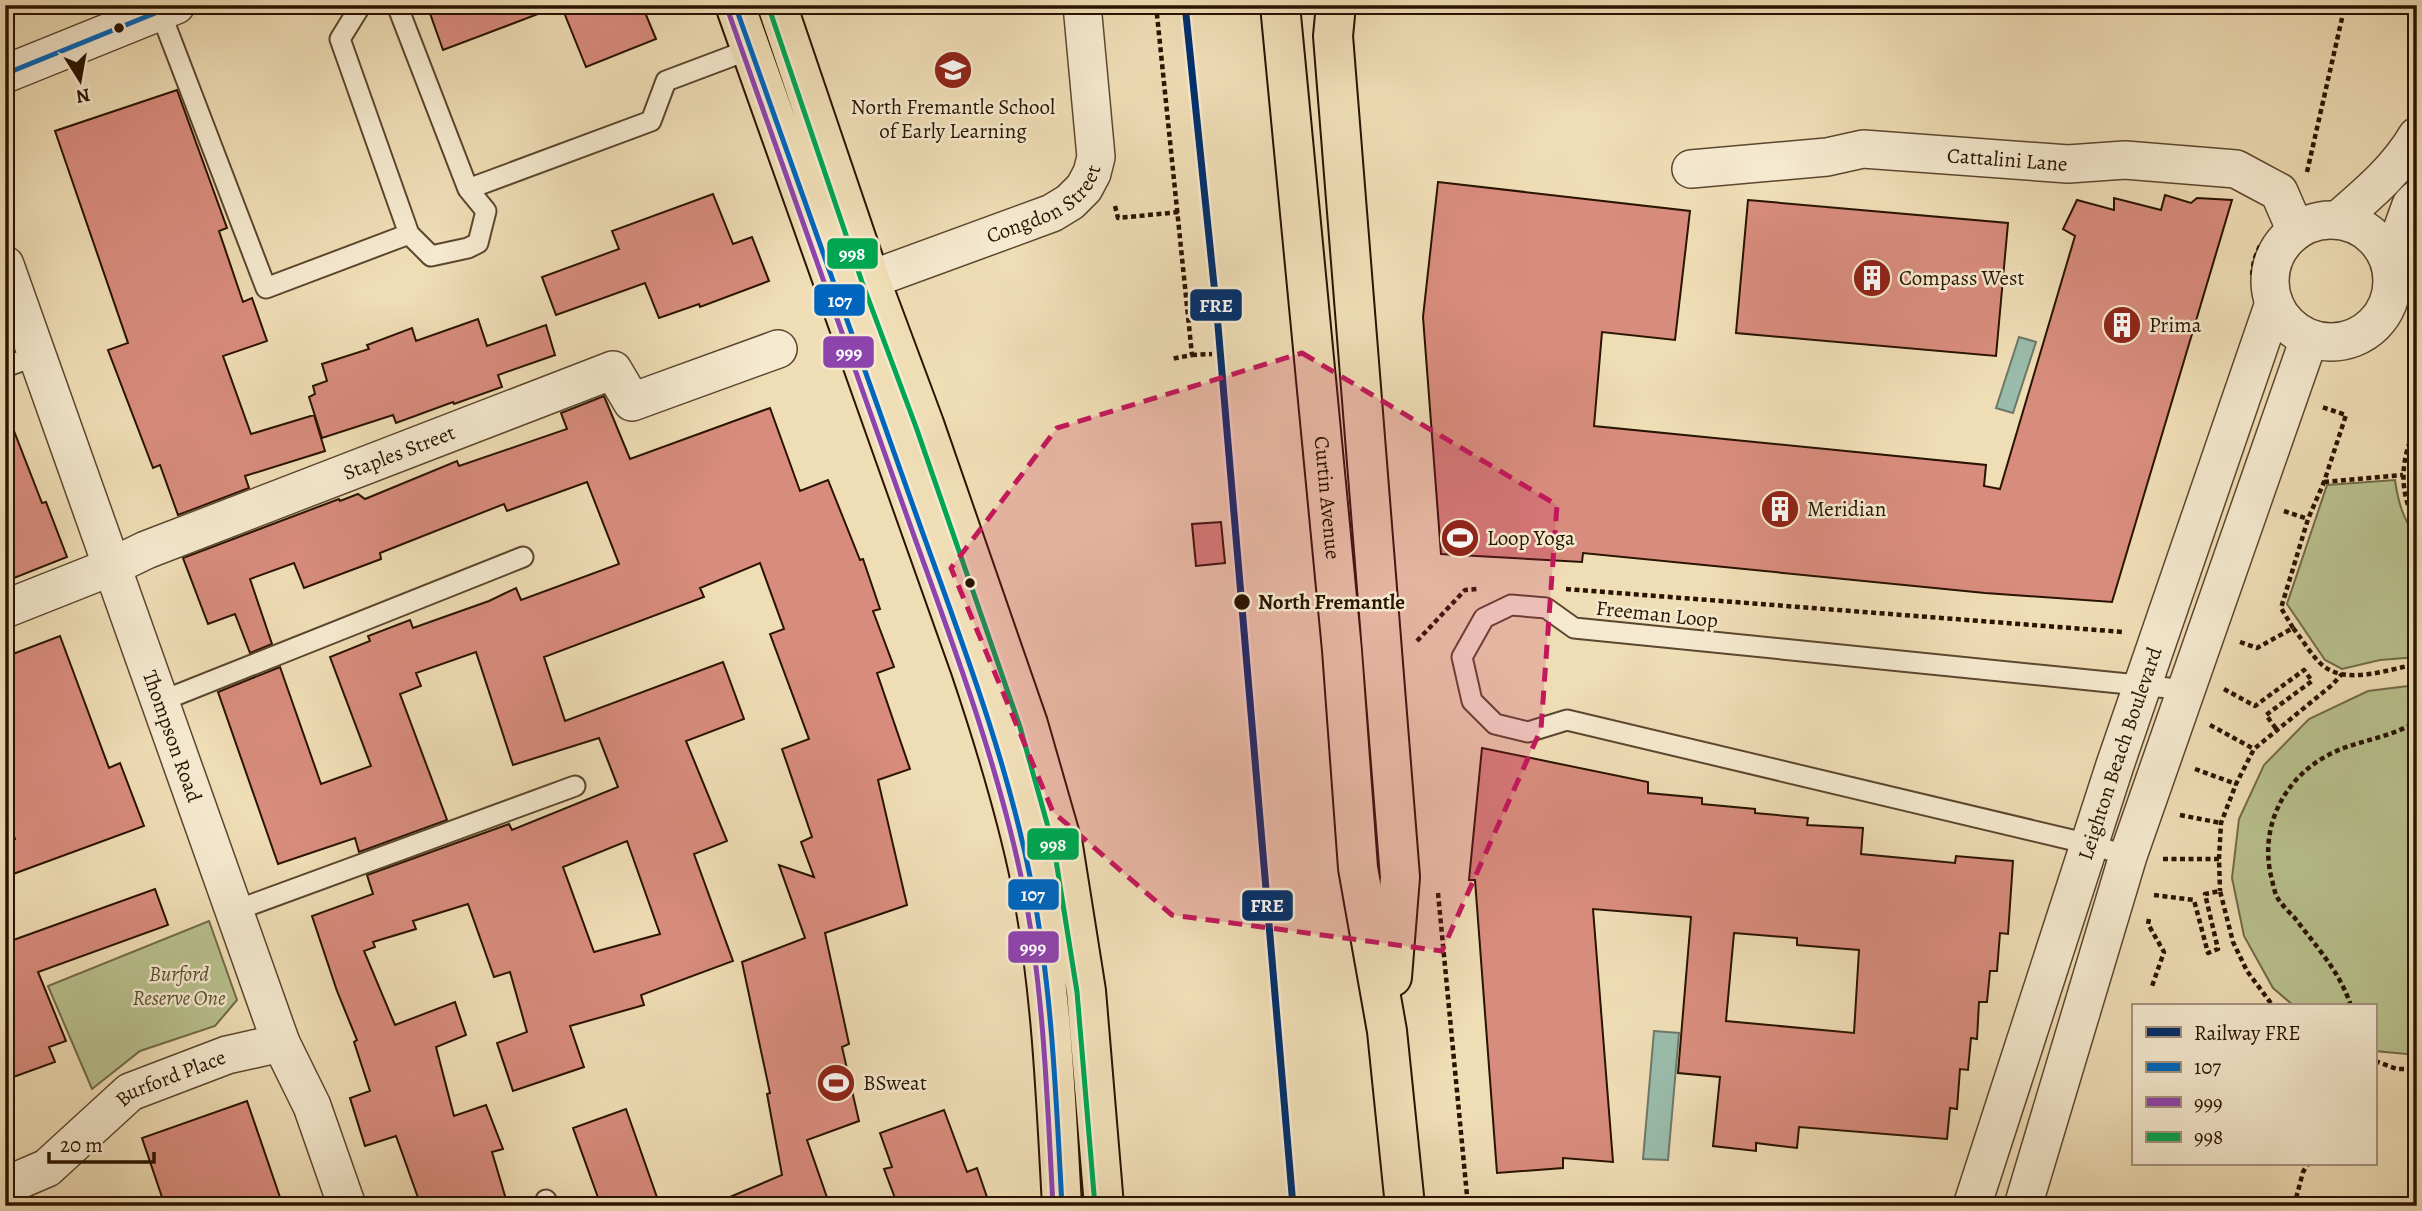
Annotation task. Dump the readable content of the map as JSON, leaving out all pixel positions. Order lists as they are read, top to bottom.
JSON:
{
  "streets": {
    "main road": ["Curtin Avenue"],
    "street": [
      "Cattalini Lane",
      "Congdon Street",
      "Staples Street",
      "Thompson Road",
      "Leighton Beach Boulevard",
      "Burford Place"
    ],
    "lane": ["Freeman Loop"]
  },
  "crossings": [
    ["Cattalini Lane", "Leighton Beach Boulevard"],
    ["Staples Street", "Thompson Road"],
    ["Freeman Loop", "Leighton Beach Boulevard"],
    ["Thompson Road", "Burford Place"]
  ],
  "parks": ["Burford Reserve One"],
  "places": {
    "school or university": ["North Fremantle School of Early Learning"],
    "building": ["Compass West", "Prima", "Meridian"],
    "sports": ["Loop Yoga", "BSweat"],
    "other": ["North Fremantle"]
  },
  "lines": [
    "rail line FRE",
    "transit line 107",
    "transit line 999",
    "transit line 998"
  ],
  "legend": [
    "Railway FRE",
    "107",
    "999",
    "998"
  ],
  "scale_bar": "20 m",
  "north": "bottom"
}
